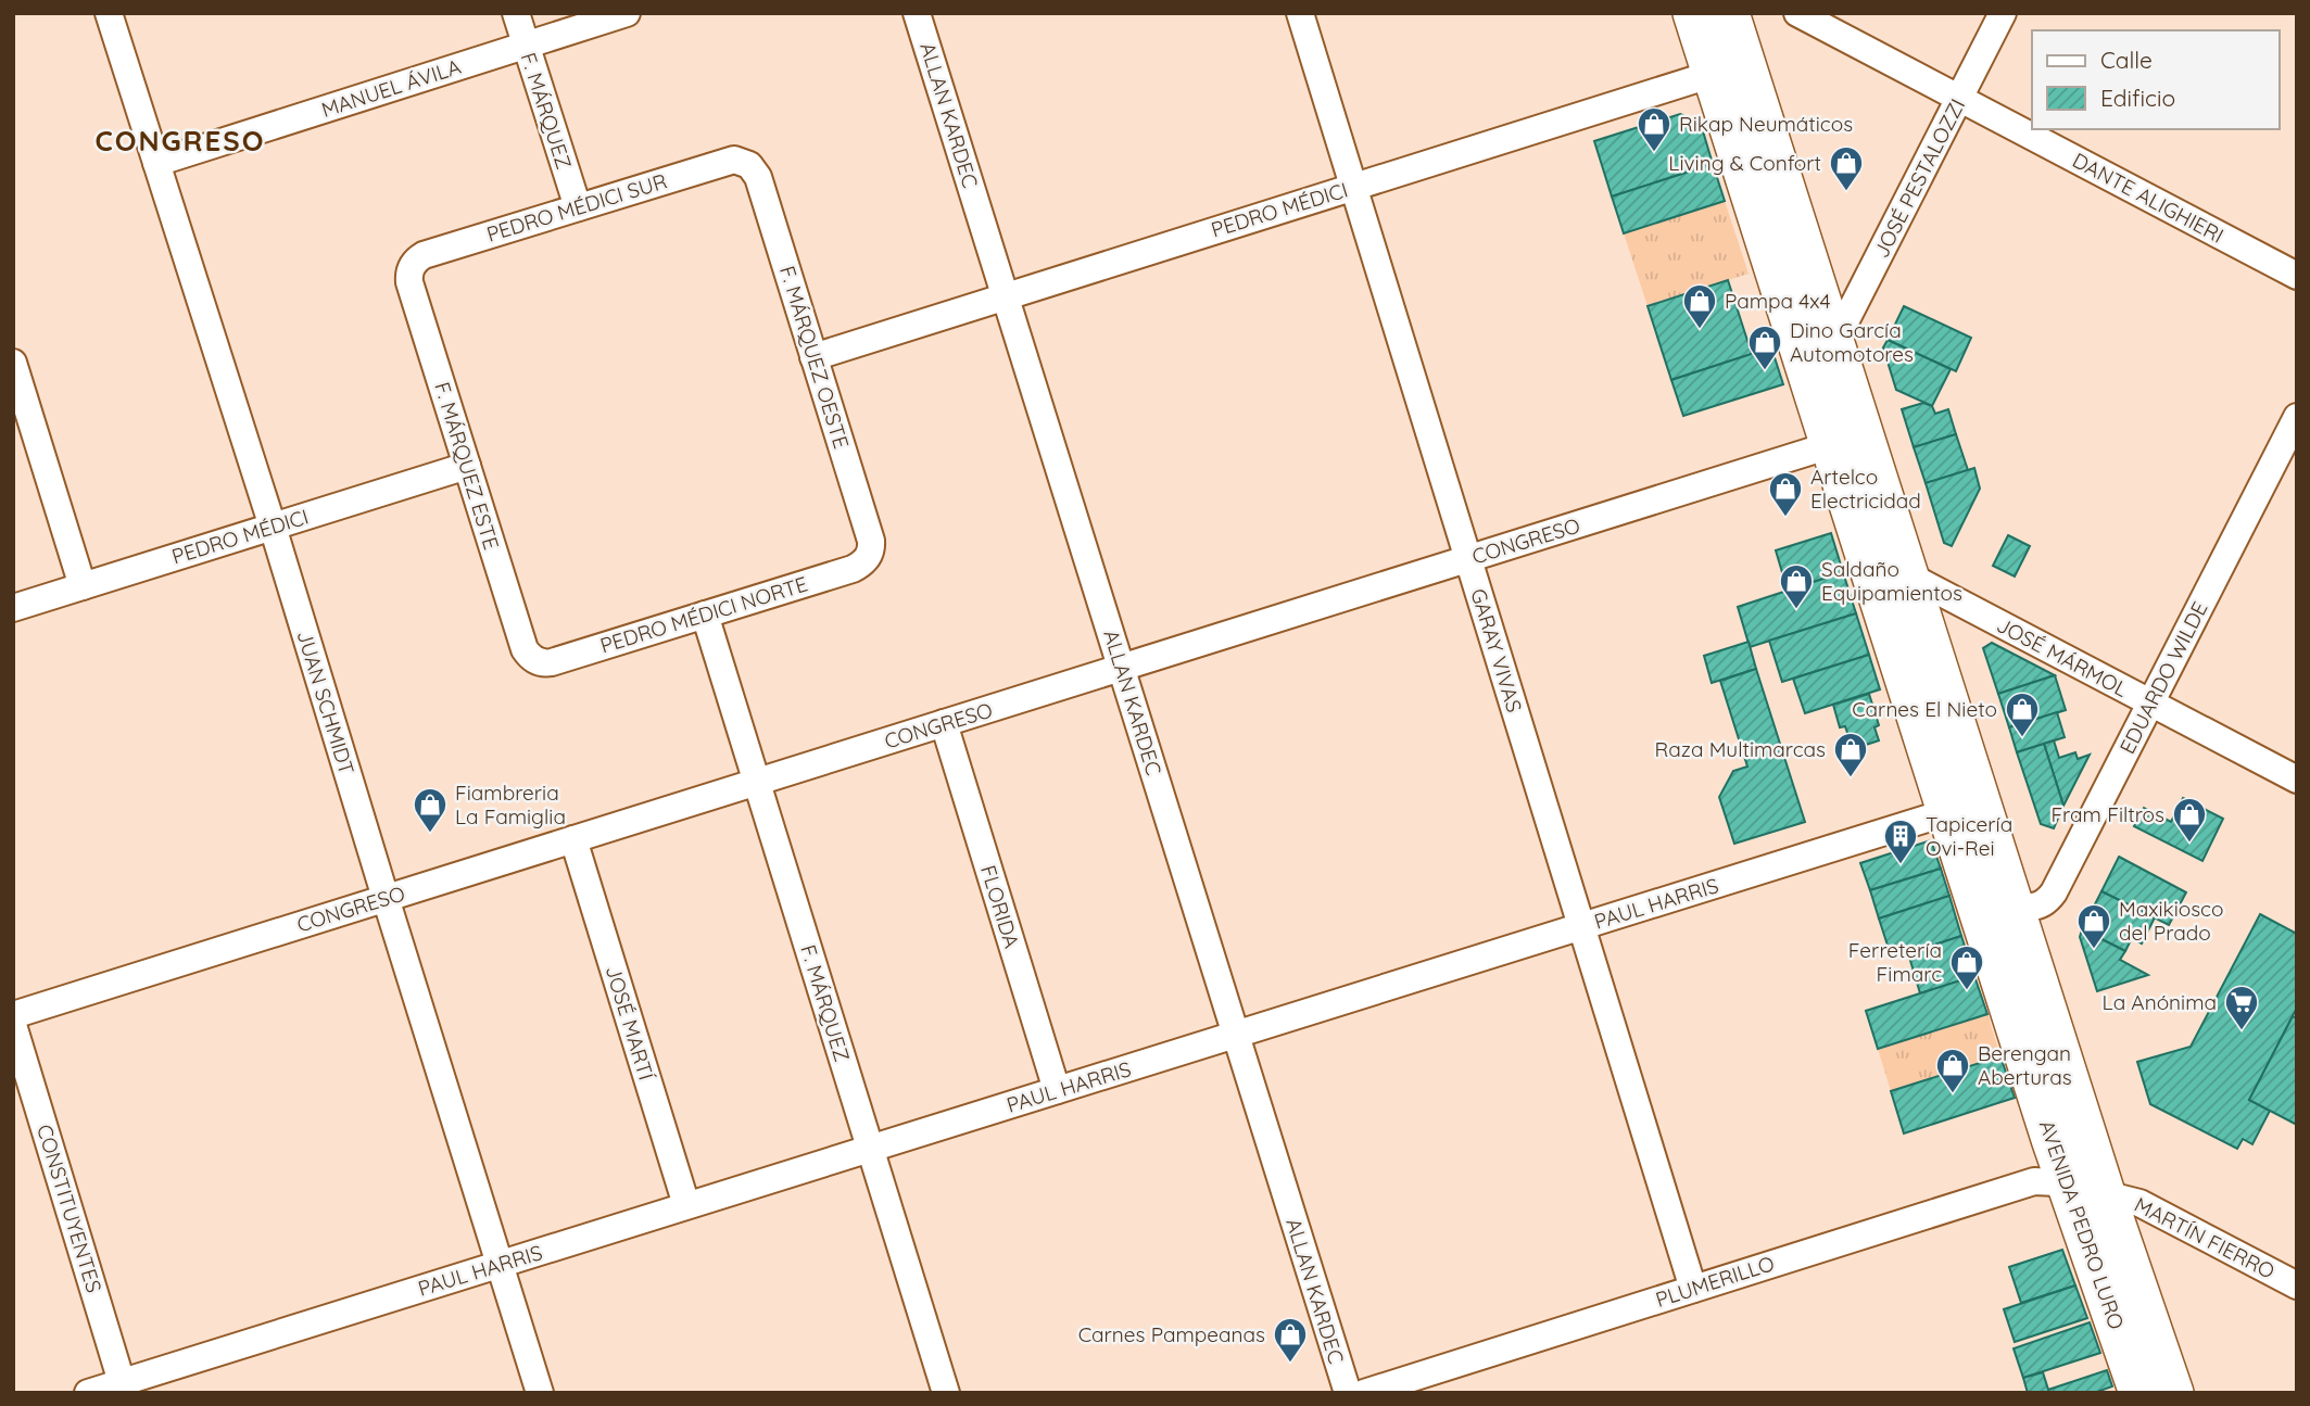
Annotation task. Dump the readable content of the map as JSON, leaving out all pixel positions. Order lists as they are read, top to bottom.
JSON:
{
  "streets": {
    "main road": ["AVENIDA PEDRO LURO"],
    "street": [
      "MANUEL ÁVILA",
      "F. MÁRQUEZ",
      "ALLAN KARDEC",
      "JOSÉ PESTALOZZI",
      "DANTE ALIGHIERI",
      "PEDRO MÉDICI SUR",
      "PEDRO MÉDICI",
      "F. MÁRQUEZ OESTE",
      "F. MÁRQUEZ ESTE",
      "CONGRESO",
      "PEDRO MÉDICI NORTE",
      "GARAY VIVAS",
      "JOSÉ MÁRMOL",
      "EDUARDO WILDE",
      "JUAN SCHMIDT",
      "PAUL HARRIS",
      "FLORIDA",
      "JOSÉ MARTÍ",
      "CONSTITUYENTES",
      "MARTÍN FIERRO",
      "PLUMERILLO"
    ]
  },
  "crossings": [
    ["MANUEL ÁVILA", "F. MÁRQUEZ"],
    ["MANUEL ÁVILA", "JUAN SCHMIDT"],
    ["F. MÁRQUEZ", "PEDRO MÉDICI SUR"],
    ["F. MÁRQUEZ", "CONGRESO"],
    ["F. MÁRQUEZ", "PEDRO MÉDICI NORTE"],
    ["F. MÁRQUEZ", "PAUL HARRIS"],
    ["ALLAN KARDEC", "PEDRO MÉDICI"],
    ["ALLAN KARDEC", "CONGRESO"],
    ["ALLAN KARDEC", "PAUL HARRIS"],
    ["JOSÉ PESTALOZZI", "DANTE ALIGHIERI"],
    ["JOSÉ PESTALOZZI", "AVENIDA PEDRO LURO"],
    ["PEDRO MÉDICI SUR", "F. MÁRQUEZ OESTE"],
    ["PEDRO MÉDICI SUR", "F. MÁRQUEZ ESTE"],
    ["PEDRO MÉDICI", "F. MÁRQUEZ OESTE"],
    ["PEDRO MÉDICI", "F. MÁRQUEZ ESTE"],
    ["PEDRO MÉDICI", "GARAY VIVAS"],
    ["PEDRO MÉDICI", "JUAN SCHMIDT"],
    ["PEDRO MÉDICI", "AVENIDA PEDRO LURO"],
    ["F. MÁRQUEZ OESTE", "PEDRO MÉDICI NORTE"],
    ["F. MÁRQUEZ ESTE", "PEDRO MÉDICI NORTE"],
    ["CONGRESO", "GARAY VIVAS"],
    ["CONGRESO", "JUAN SCHMIDT"],
    ["CONGRESO", "FLORIDA"],
    ["CONGRESO", "JOSÉ MARTÍ"],
    ["CONGRESO", "AVENIDA PEDRO LURO"],
    ["GARAY VIVAS", "PAUL HARRIS"],
    ["GARAY VIVAS", "PLUMERILLO"],
    ["JOSÉ MÁRMOL", "EDUARDO WILDE"],
    ["JOSÉ MÁRMOL", "AVENIDA PEDRO LURO"],
    ["EDUARDO WILDE", "AVENIDA PEDRO LURO"],
    ["JUAN SCHMIDT", "PAUL HARRIS"],
    ["PAUL HARRIS", "FLORIDA"],
    ["PAUL HARRIS", "JOSÉ MARTÍ"],
    ["PAUL HARRIS", "CONSTITUYENTES"],
    ["PAUL HARRIS", "AVENIDA PEDRO LURO"],
    ["AVENIDA PEDRO LURO", "MARTÍN FIERRO"],
    ["AVENIDA PEDRO LURO", "PLUMERILLO"],
    ["MARTÍN FIERRO", "PLUMERILLO"]
  ],
  "districts": ["CONGRESO"],
  "places": {
    "shop": [
      "Rikap Neumáticos",
      "Living & Confort",
      "Pampa 4x4",
      "Dino García Automotores",
      "Artelco Electricidad",
      "Saldaño Equipamientos",
      "Carnes El Nieto",
      "Raza Multimarcas",
      "Fiambreria La Famiglia",
      "Fram Filtros",
      "Maxikiosco del Prado",
      "Ferretería Fimarc",
      "Berengan Aberturas",
      "Carnes Pampeanas"
    ],
    "building": ["Tapicería Ovi-Rei"],
    "supermarket": ["La Anónima"]
  },
  "legend": ["Calle", "Edificio"]
}
